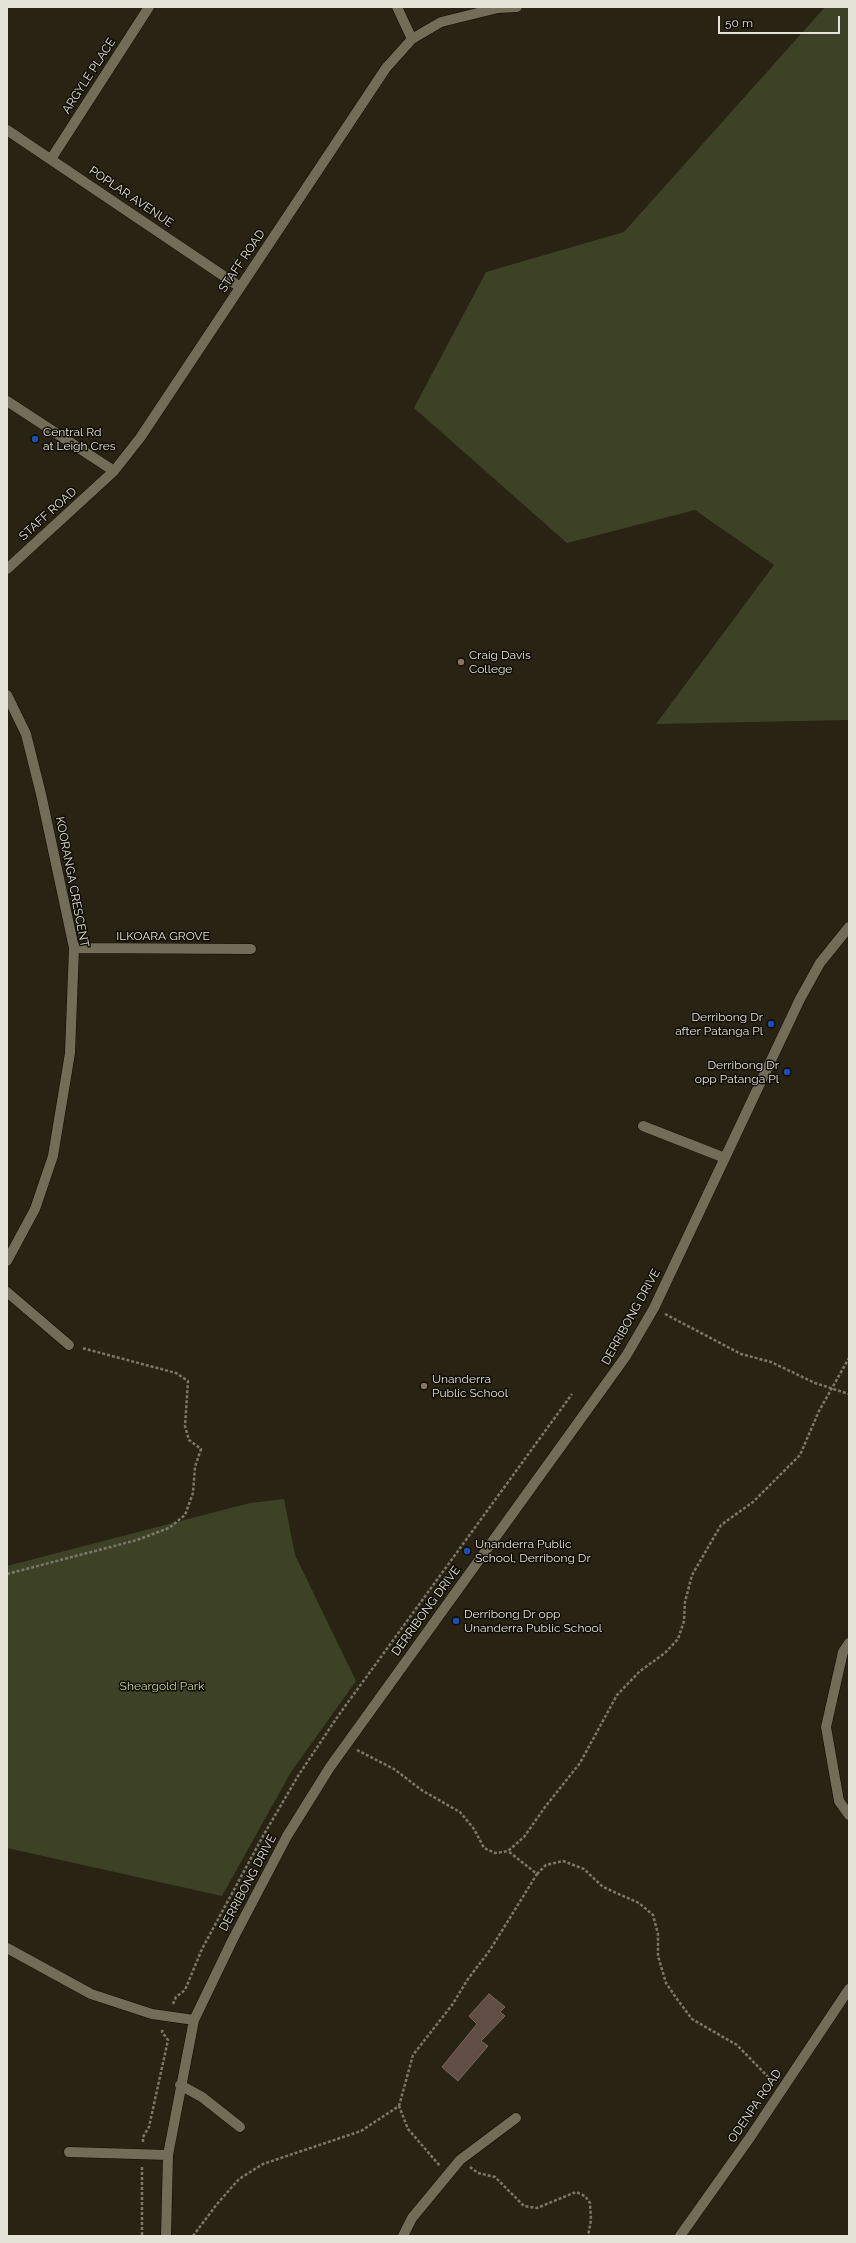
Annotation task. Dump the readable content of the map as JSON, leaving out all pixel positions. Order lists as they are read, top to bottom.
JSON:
{
  "streets": {
    "street": [
      "ARGYLE PLACE",
      "POPLAR AVENUE",
      "STAFF ROAD",
      "KOORANGA CRESCENT",
      "ILKOARA GROVE",
      "DERRIBONG DRIVE",
      "ODENPA ROAD"
    ]
  },
  "crossings": [
    ["ARGYLE PLACE", "POPLAR AVENUE"],
    ["POPLAR AVENUE", "STAFF ROAD"],
    ["KOORANGA CRESCENT", "ILKOARA GROVE"]
  ],
  "parks": ["Sheargold Park"],
  "places": [
    "Central Rd at Leigh Cres",
    "Craig Davis College",
    "Derribong Dr after Patanga Pl",
    "Derribong Dr opp Patanga Pl",
    "Unanderra Public School",
    "Unanderra Public School, Derribong Dr",
    "Derribong Dr opp Unanderra Public School"
  ],
  "scale_bar": "50 m"
}
